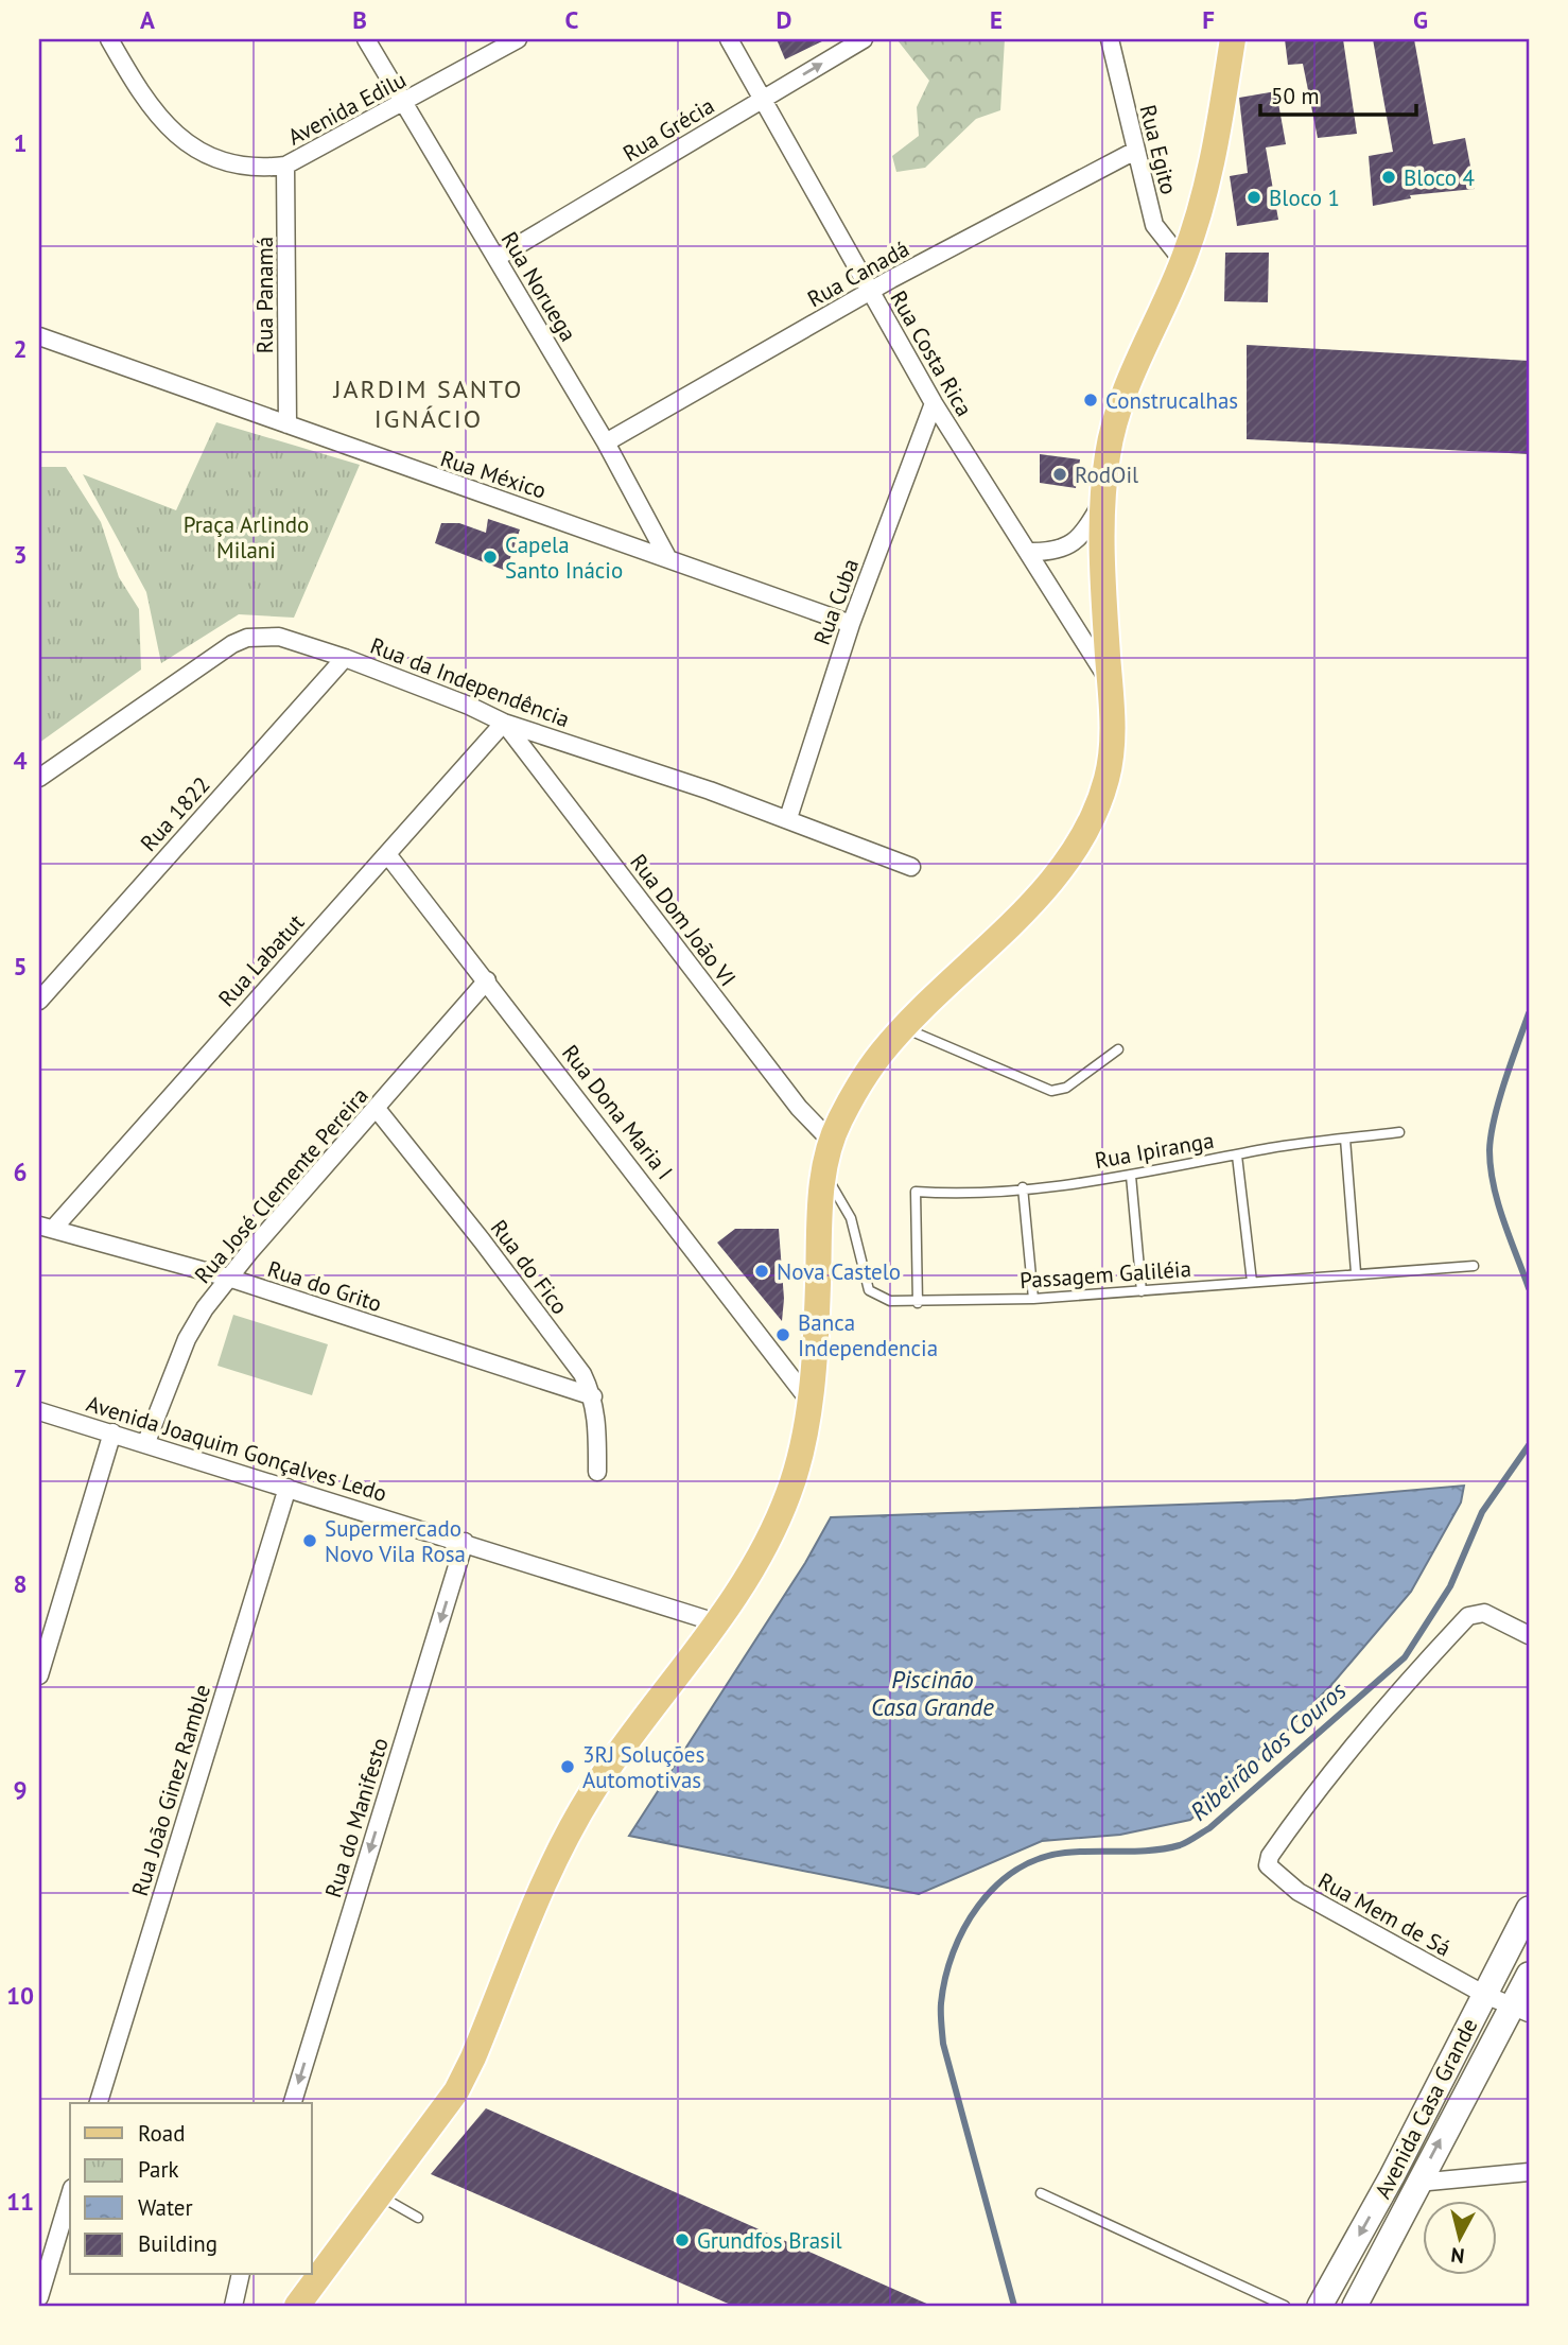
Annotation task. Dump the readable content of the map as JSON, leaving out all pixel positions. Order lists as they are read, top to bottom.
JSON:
{
  "streets": {
    "main road": ["Avenida Casa Grande"],
    "street": [
      "Avenida Edilu",
      "Rua Grécia",
      "Rua Egito",
      "Rua Canadá",
      "Rua Noruega",
      "Rua Panamá",
      "Rua Costa Rica",
      "Rua México",
      "Rua Cuba",
      "Rua da Independência",
      "Rua 1822",
      "Rua Dom João VI",
      "Rua Labatut",
      "Rua Dona Maria I",
      "Rua José Clemente Pereira",
      "Rua do Fico",
      "Rua do Grito",
      "Avenida Joaquim Gonçalves Ledo",
      "Rua João Ginez Ramble",
      "Rua do Manifesto",
      "Rua Mem de Sá"
    ],
    "lane": ["Rua Ipiranga", "Passagem Galiléia"]
  },
  "crossings": [
    ["Avenida Edilu", "Rua Noruega"],
    ["Avenida Edilu", "Rua Panamá"],
    ["Rua Grécia", "Rua Noruega"],
    ["Rua Grécia", "Rua Costa Rica"],
    ["Rua Egito", "Rua Canadá"],
    ["Rua Canadá", "Rua Noruega"],
    ["Rua Canadá", "Rua Costa Rica"],
    ["Rua Noruega", "Rua México"],
    ["Rua Panamá", "Rua México"],
    ["Rua Costa Rica", "Rua Cuba"],
    ["Rua México", "Rua Cuba"],
    ["Rua Cuba", "Rua da Independência"],
    ["Rua da Independência", "Rua 1822"],
    ["Rua da Independência", "Rua Dom João VI"],
    ["Rua da Independência", "Rua Labatut"],
    ["Rua Dom João VI", "Rua Labatut"],
    ["Rua Labatut", "Rua Dona Maria I"],
    ["Rua Labatut", "Rua do Grito"],
    ["Rua Dona Maria I", "Rua José Clemente Pereira"],
    ["Rua Ipiranga", "Passagem Galiléia"],
    ["Rua José Clemente Pereira", "Rua do Fico"],
    ["Rua José Clemente Pereira", "Rua do Grito"],
    ["Rua José Clemente Pereira", "Avenida Joaquim Gonçalves Ledo"],
    ["Rua do Fico", "Rua do Grito"],
    ["Avenida Joaquim Gonçalves Ledo", "Rua João Ginez Ramble"],
    ["Avenida Joaquim Gonçalves Ledo", "Rua do Manifesto"],
    ["Rua Mem de Sá", "Avenida Casa Grande"]
  ],
  "one_way": ["Rua do Manifesto"],
  "districts": ["JARDIM SANTO IGNÁCIO"],
  "water": ["Piscinão Casa Grande", "Ribeirão dos Couros"],
  "parks": ["Praça Arlindo Milani"],
  "places": [
    "Bloco 4",
    "Bloco 1",
    "Construcalhas",
    "RodOil",
    "Capela Santo Inácio",
    "Nova Castelo",
    "Banca Independencia",
    "Supermercado Novo Vila Rosa",
    "3RJ Soluções Automotivas",
    "Grundfos Brasil"
  ],
  "legend": [
    "Road",
    "Park",
    "Water",
    "Building"
  ],
  "scale_bar": "50 m",
  "north": "bottom",
  "grid": {
    "columns": [
      "A",
      "B",
      "C",
      "D",
      "E",
      "F",
      "G"
    ],
    "rows": [
      "1",
      "2",
      "3",
      "4",
      "5",
      "6",
      "7",
      "8",
      "9",
      "10",
      "11"
    ]
  }
}
